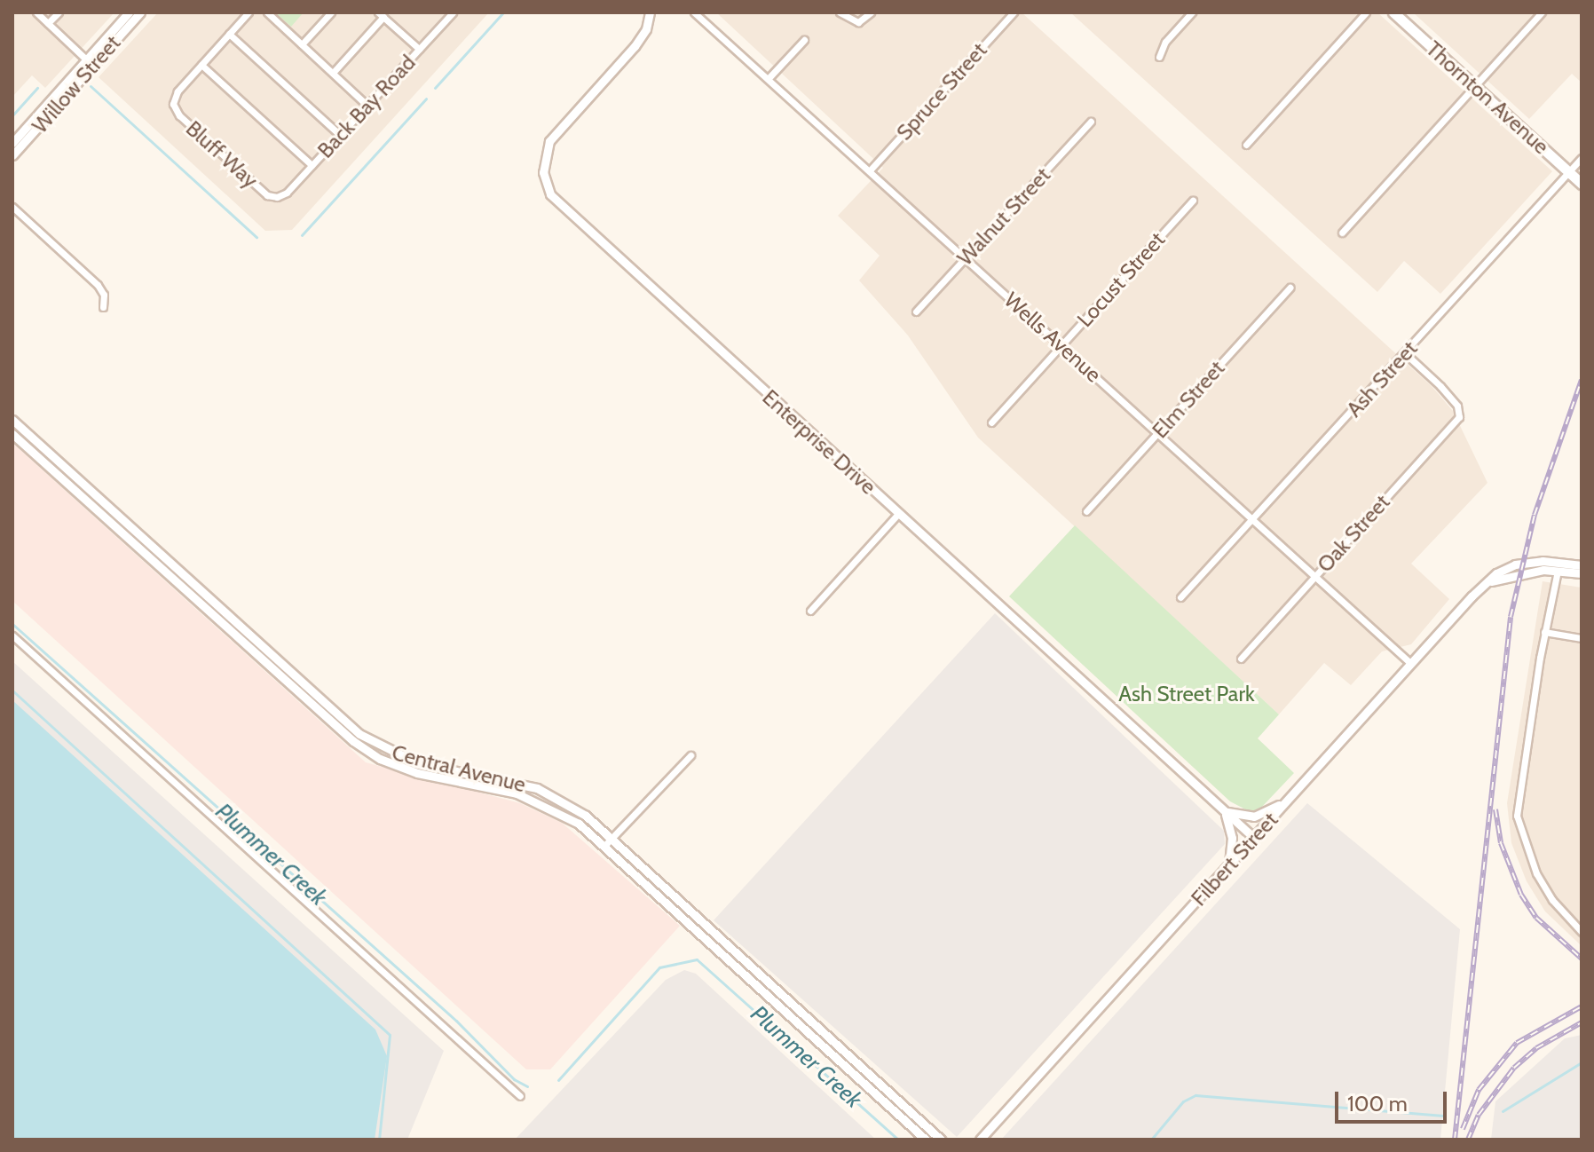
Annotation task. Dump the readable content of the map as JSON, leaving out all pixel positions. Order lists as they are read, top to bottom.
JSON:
{
  "streets": {
    "main road": ["Thornton Avenue"],
    "street": [
      "Willow Street",
      "Spruce Street",
      "Back Bay Road",
      "Bluff Way",
      "Walnut Street",
      "Locust Street",
      "Wells Avenue",
      "Ash Street",
      "Elm Street",
      "Enterprise Drive",
      "Oak Street",
      "Central Avenue",
      "Filbert Street"
    ]
  },
  "crossings": [
    ["Spruce Street", "Wells Avenue"],
    ["Thornton Avenue", "Ash Street"],
    ["Back Bay Road", "Bluff Way"],
    ["Walnut Street", "Wells Avenue"],
    ["Locust Street", "Wells Avenue"],
    ["Wells Avenue", "Ash Street"],
    ["Wells Avenue", "Elm Street"],
    ["Wells Avenue", "Oak Street"],
    ["Wells Avenue", "Filbert Street"],
    ["Ash Street", "Oak Street"],
    ["Enterprise Drive", "Filbert Street"]
  ],
  "water": ["Plummer Creek"],
  "parks": ["Ash Street Park"],
  "scale_bar": "100 m"
}
